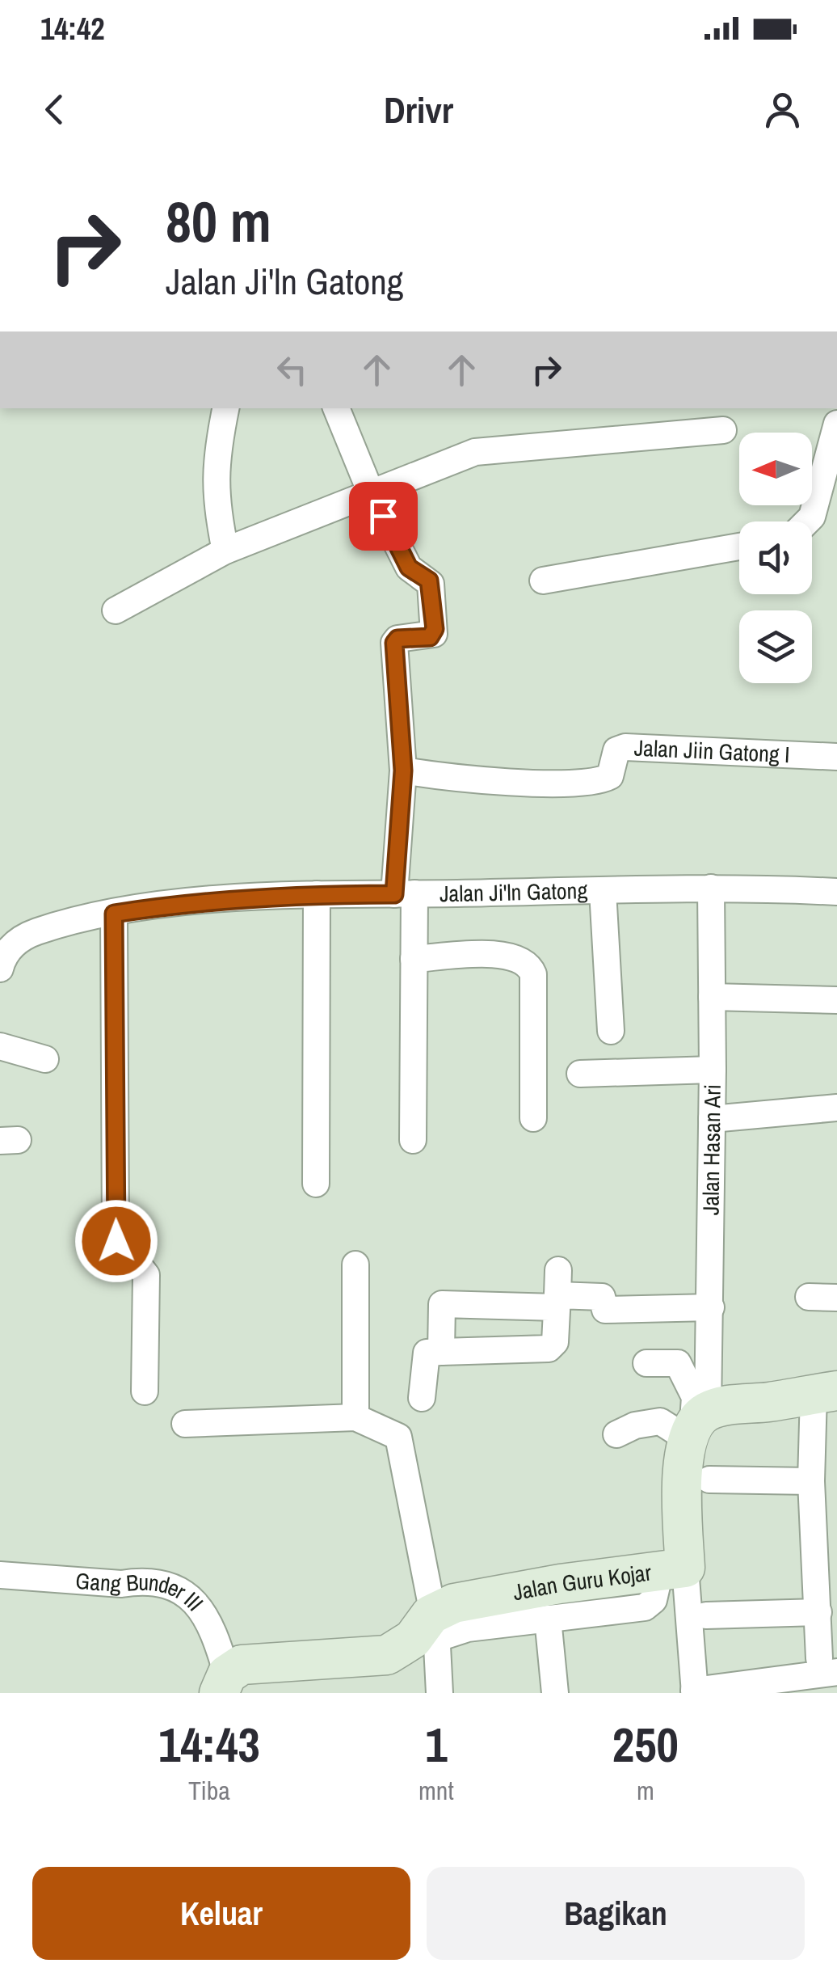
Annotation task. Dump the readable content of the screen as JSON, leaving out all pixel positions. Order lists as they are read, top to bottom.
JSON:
{
  "streets": {
    "street": [
      "Jalan Jiin Gatong I",
      "Jalan Ji'ln Gatong",
      "Jalan Hasan Ari",
      "Jalan Guru Kojar",
      "Gang Bunder III"
    ]
  },
  "crossings": [
    ["Jalan Ji'ln Gatong", "Jalan Hasan Ari"],
    ["Jalan Guru Kojar", "Gang Bunder III"]
  ],
  "north": "left",
  "page": {
    "status": "14:42",
    "header": "Drivr",
    "turn": ["80 m", "Jalan Ji'ln Gatong"],
    "eta": [
      "14:43",
      "Tiba",
      "1",
      "mnt",
      "250",
      "m"
    ],
    "buttons": ["Keluar", "Bagikan"]
  }
}
